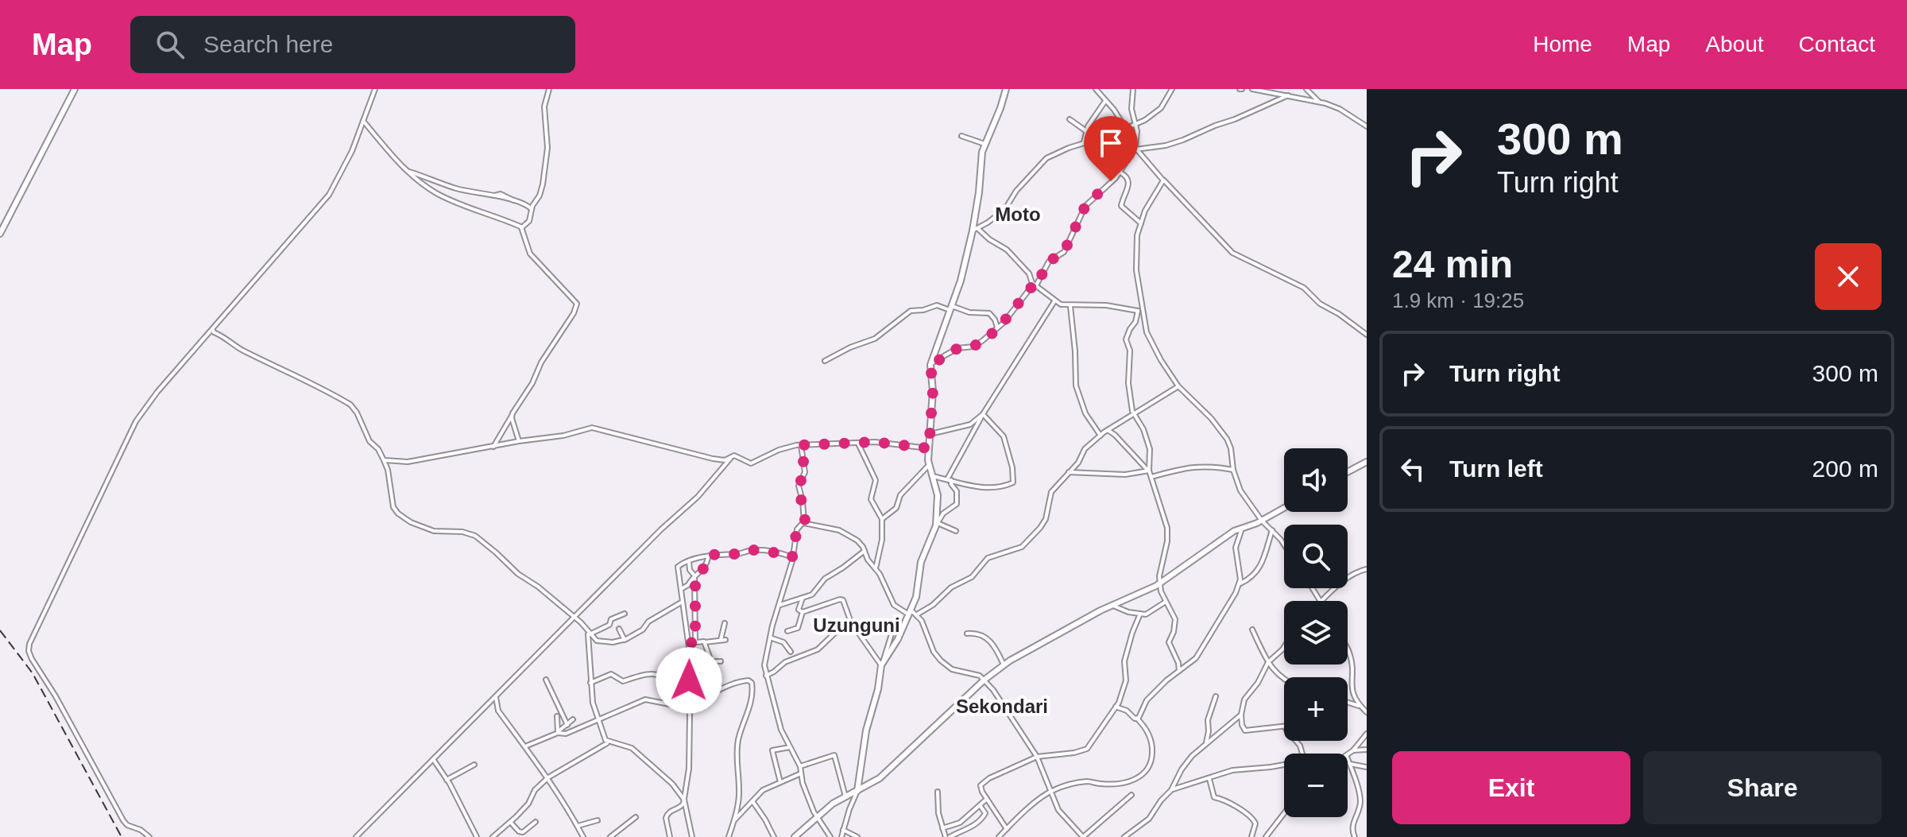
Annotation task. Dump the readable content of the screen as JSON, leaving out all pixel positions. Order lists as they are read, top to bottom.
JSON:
{
  "districts": ["Moto", "Uzunguni", "Sekondari"],
  "page": {
    "header": "Map",
    "search": "Search here",
    "nav": [
      "Home",
      "Map",
      "About",
      "Contact"
    ],
    "turn": ["300 m", "Turn right"],
    "heading": ["24 min", "1.9 km · 19:25"],
    "list": [
      {
        "name": "Turn right",
        "value": "300 m"
      },
      {
        "name": "Turn left",
        "value": "200 m"
      }
    ],
    "map_buttons": ["+", "−"],
    "buttons": ["Exit", "Share"]
  }
}
